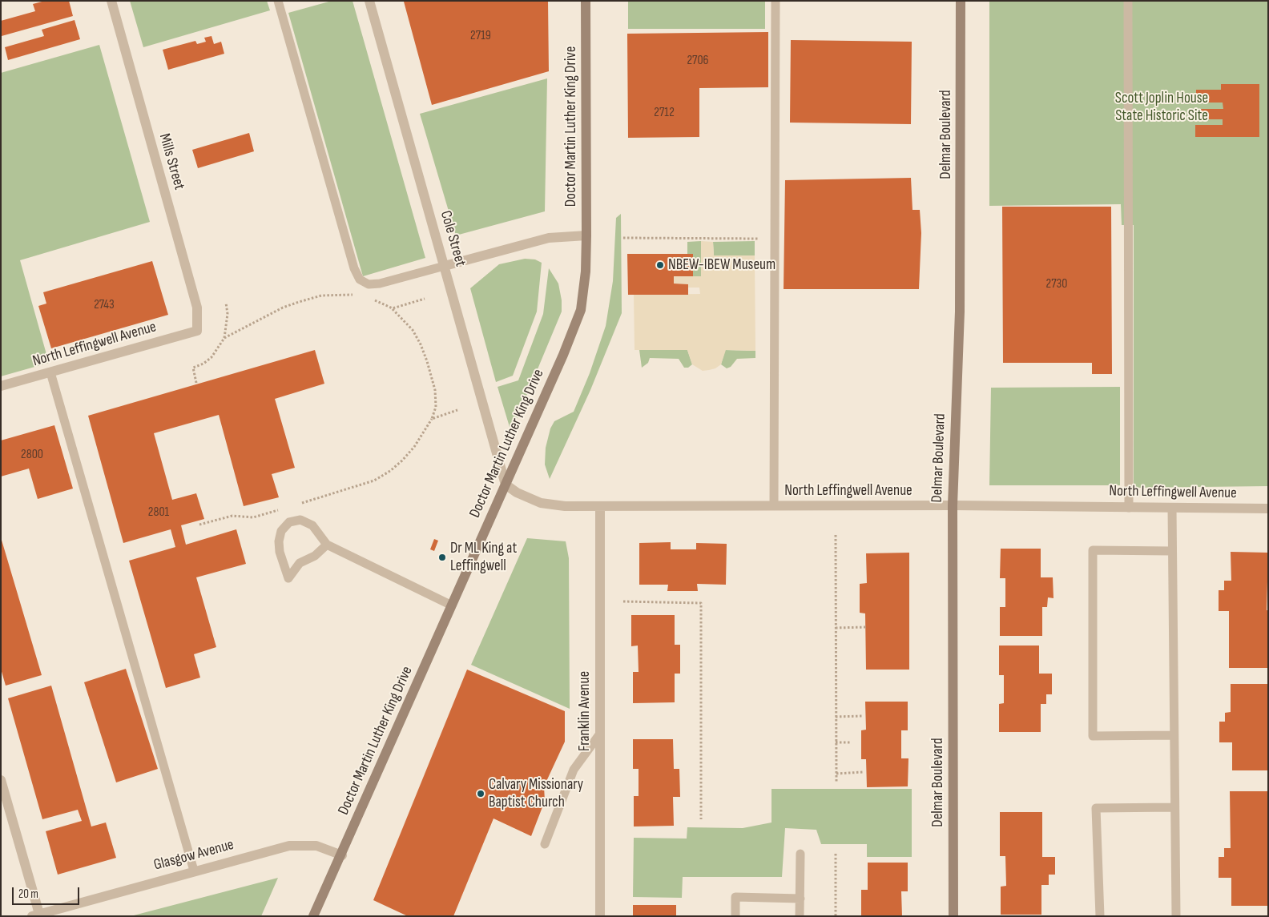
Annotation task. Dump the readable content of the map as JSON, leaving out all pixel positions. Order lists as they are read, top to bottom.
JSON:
{
  "streets": {
    "main road": ["Doctor Martin Luther King Drive", "Delmar Boulevard"],
    "street": [
      "Mills Street",
      "Cole Street",
      "North Leffingwell Avenue",
      "Franklin Avenue",
      "Glasgow Avenue"
    ]
  },
  "crossings": [
    ["Doctor Martin Luther King Drive", "Cole Street"],
    ["Doctor Martin Luther King Drive", "North Leffingwell Avenue"],
    ["Doctor Martin Luther King Drive", "Glasgow Avenue"],
    ["Delmar Boulevard", "North Leffingwell Avenue"],
    ["Mills Street", "North Leffingwell Avenue"],
    ["Cole Street", "North Leffingwell Avenue"],
    ["North Leffingwell Avenue", "Franklin Avenue"]
  ],
  "parks": ["Scott Joplin House State Historic Site"],
  "places": ["NBEW-IBEW Museum", "Dr ML King at Leffingwell", "Calvary Missionary Baptist Church"],
  "house_numbers": [
    "2719",
    "2706",
    "2712",
    "2730",
    "2743",
    "2800",
    "2801"
  ],
  "scale_bar": "20 m"
}
